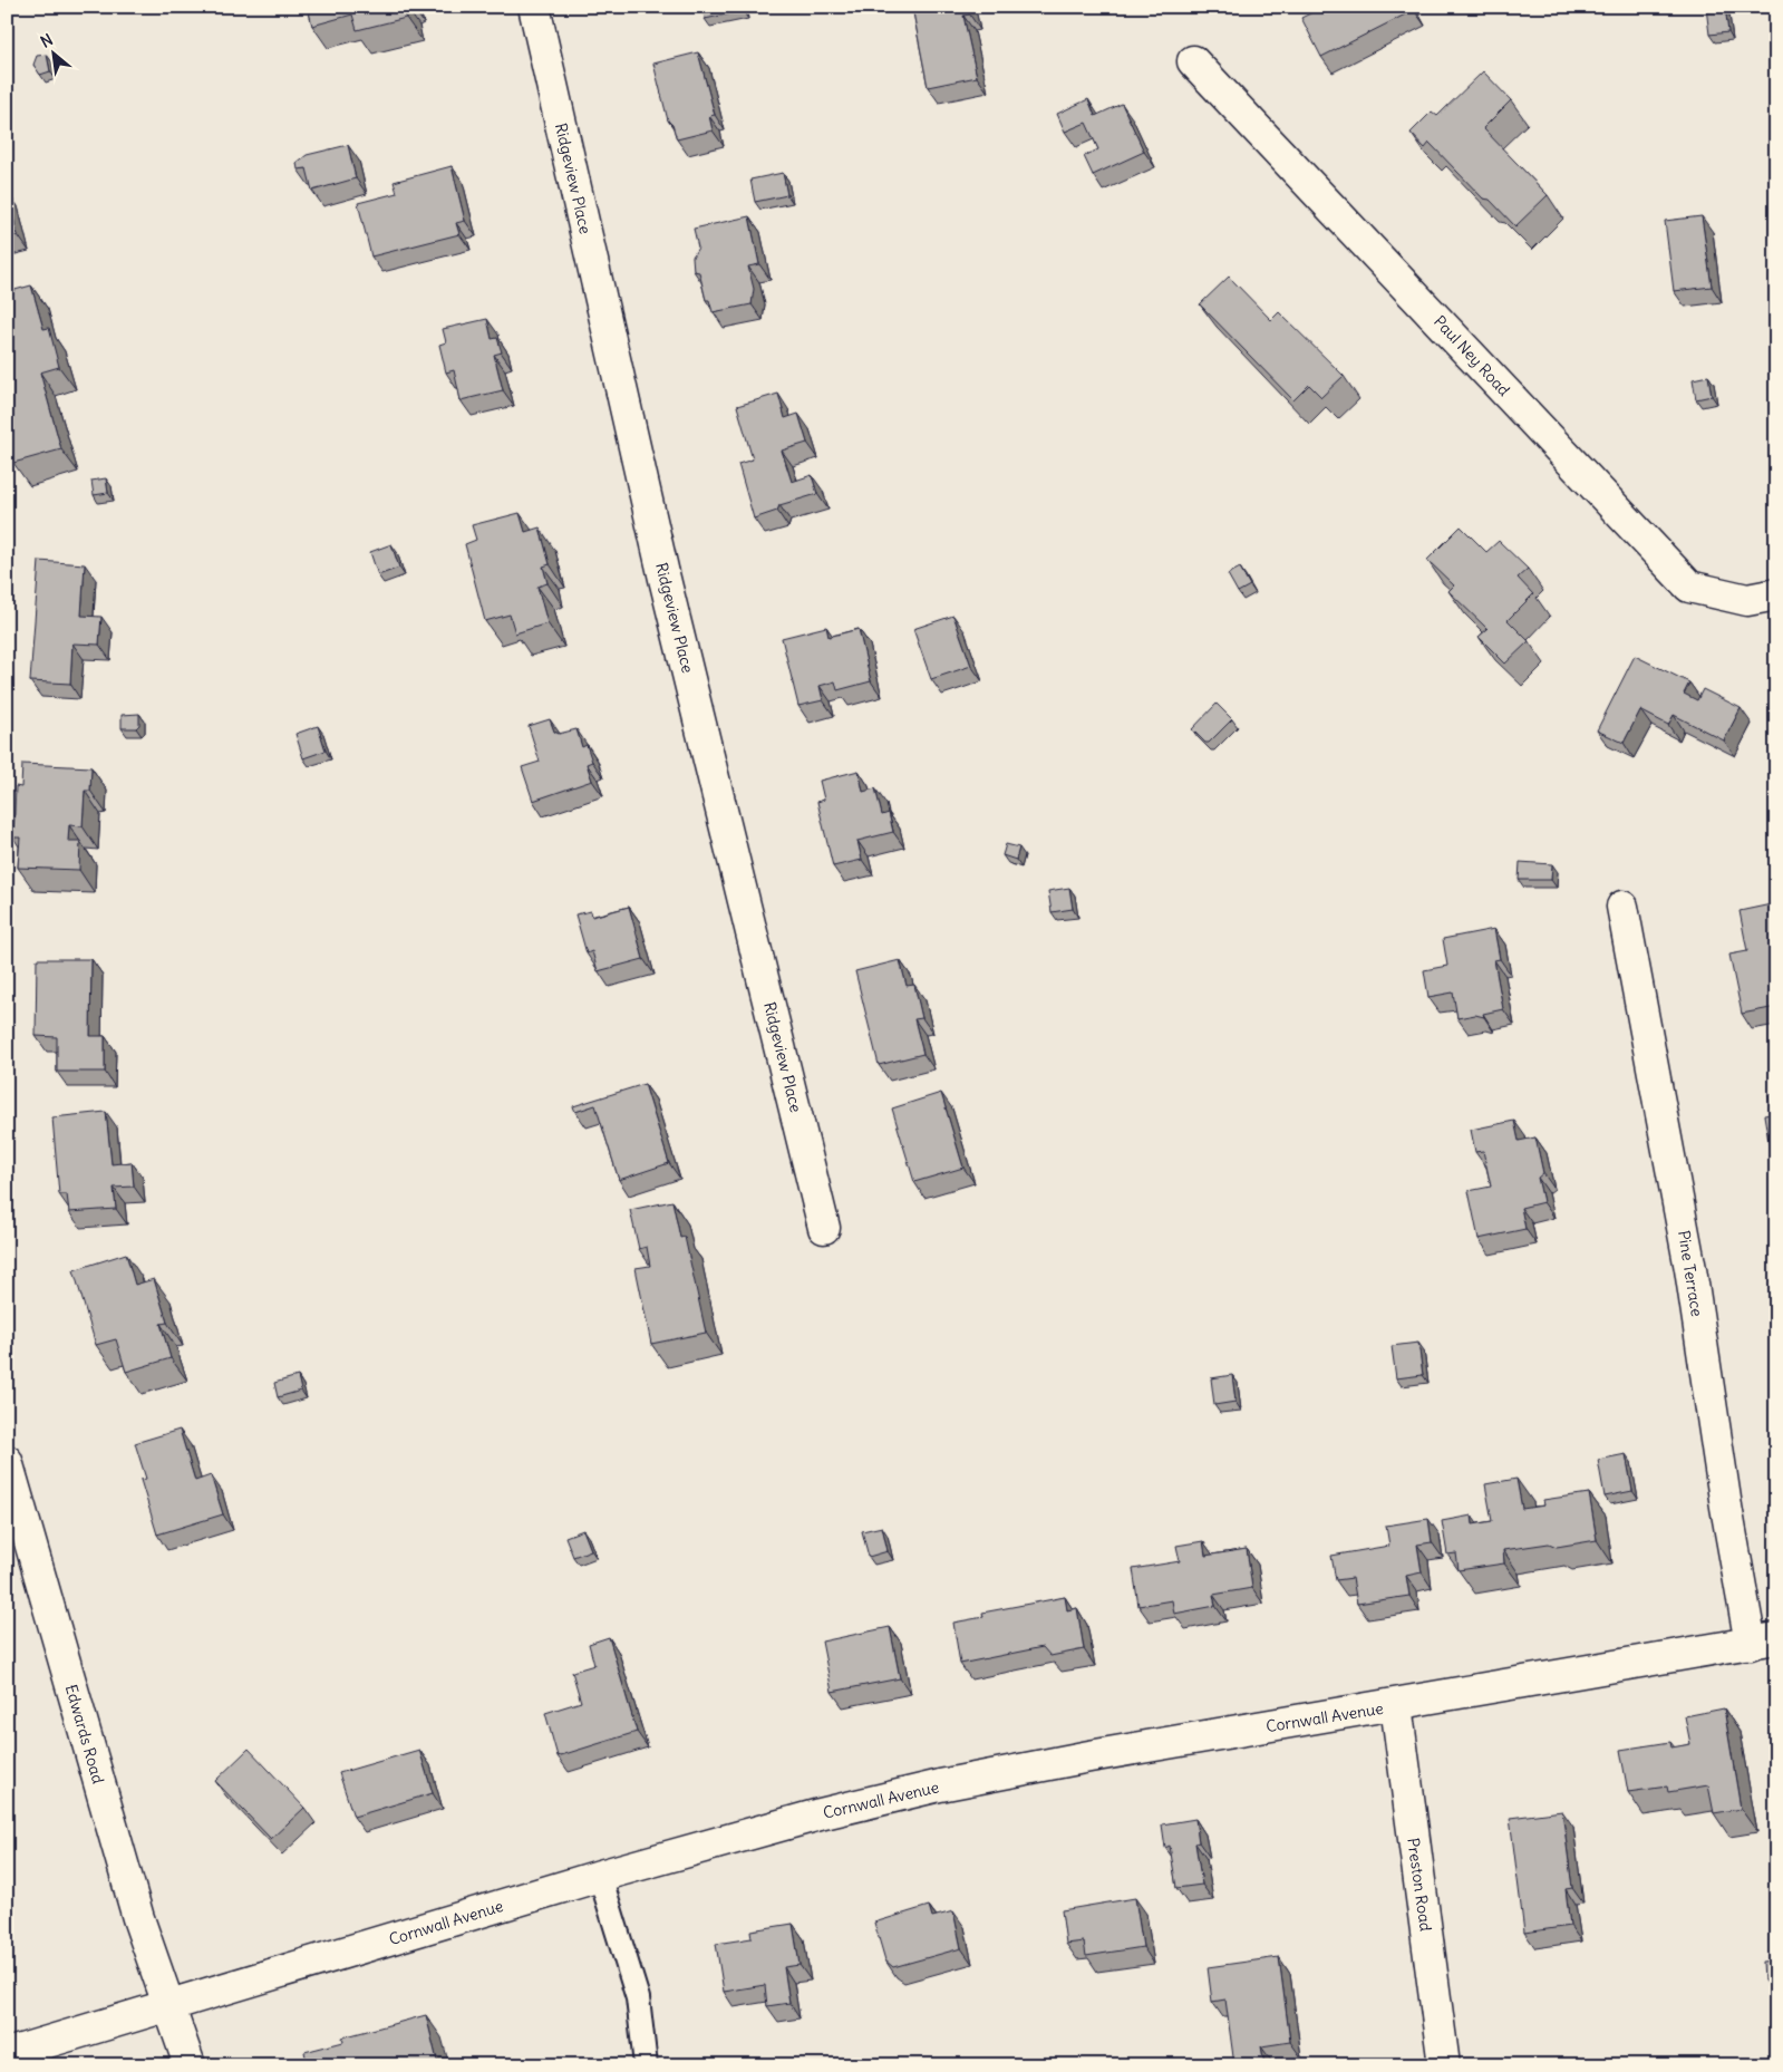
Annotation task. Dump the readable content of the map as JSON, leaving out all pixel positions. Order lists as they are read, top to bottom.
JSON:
{
  "streets": {
    "street": [
      "Ridgeview Place",
      "Paul Ney Road",
      "Pine Terrace",
      "Cornwall Avenue",
      "Edwards Road",
      "Preston Road"
    ]
  },
  "crossings": [
    ["Pine Terrace", "Cornwall Avenue"],
    ["Cornwall Avenue", "Edwards Road"],
    ["Cornwall Avenue", "Preston Road"]
  ],
  "north": "top left"
}
